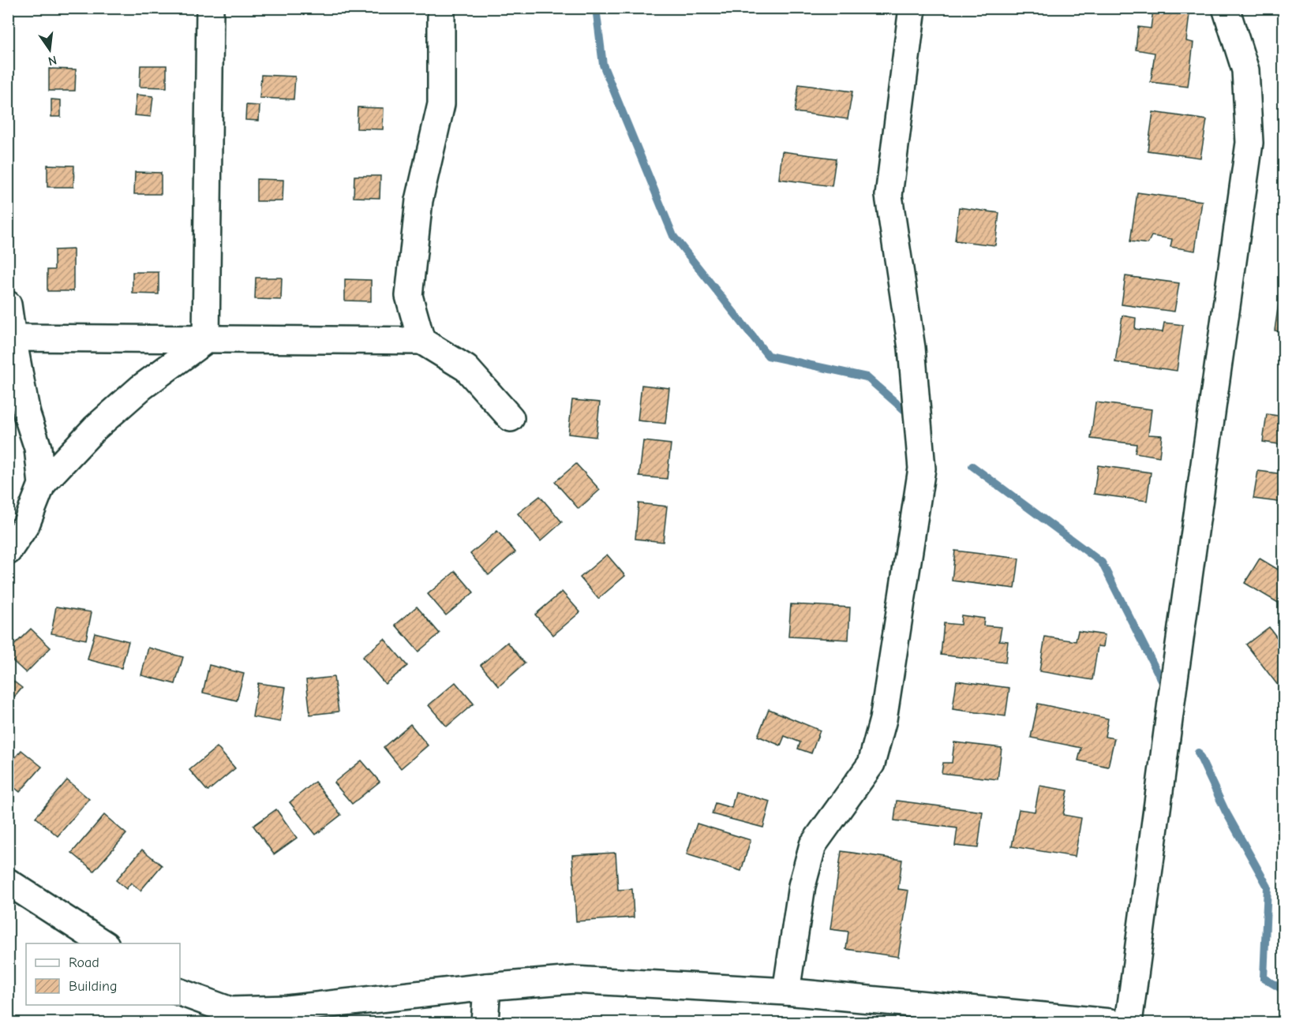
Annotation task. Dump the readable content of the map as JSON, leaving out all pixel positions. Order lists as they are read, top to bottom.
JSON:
{
  "legend": ["Road", "Building"],
  "north": "bottom"
}
